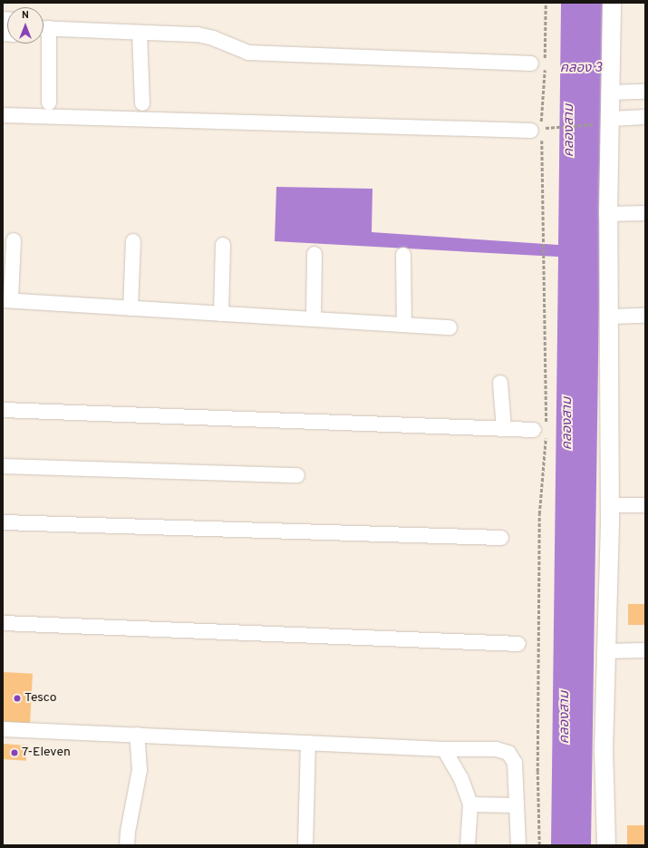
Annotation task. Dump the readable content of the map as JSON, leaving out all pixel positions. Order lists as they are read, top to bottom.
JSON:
{
  "water": ["คลอง 3", "คลองสาม"],
  "places": ["Tesco", "7-Eleven"],
  "north": "top"
}
